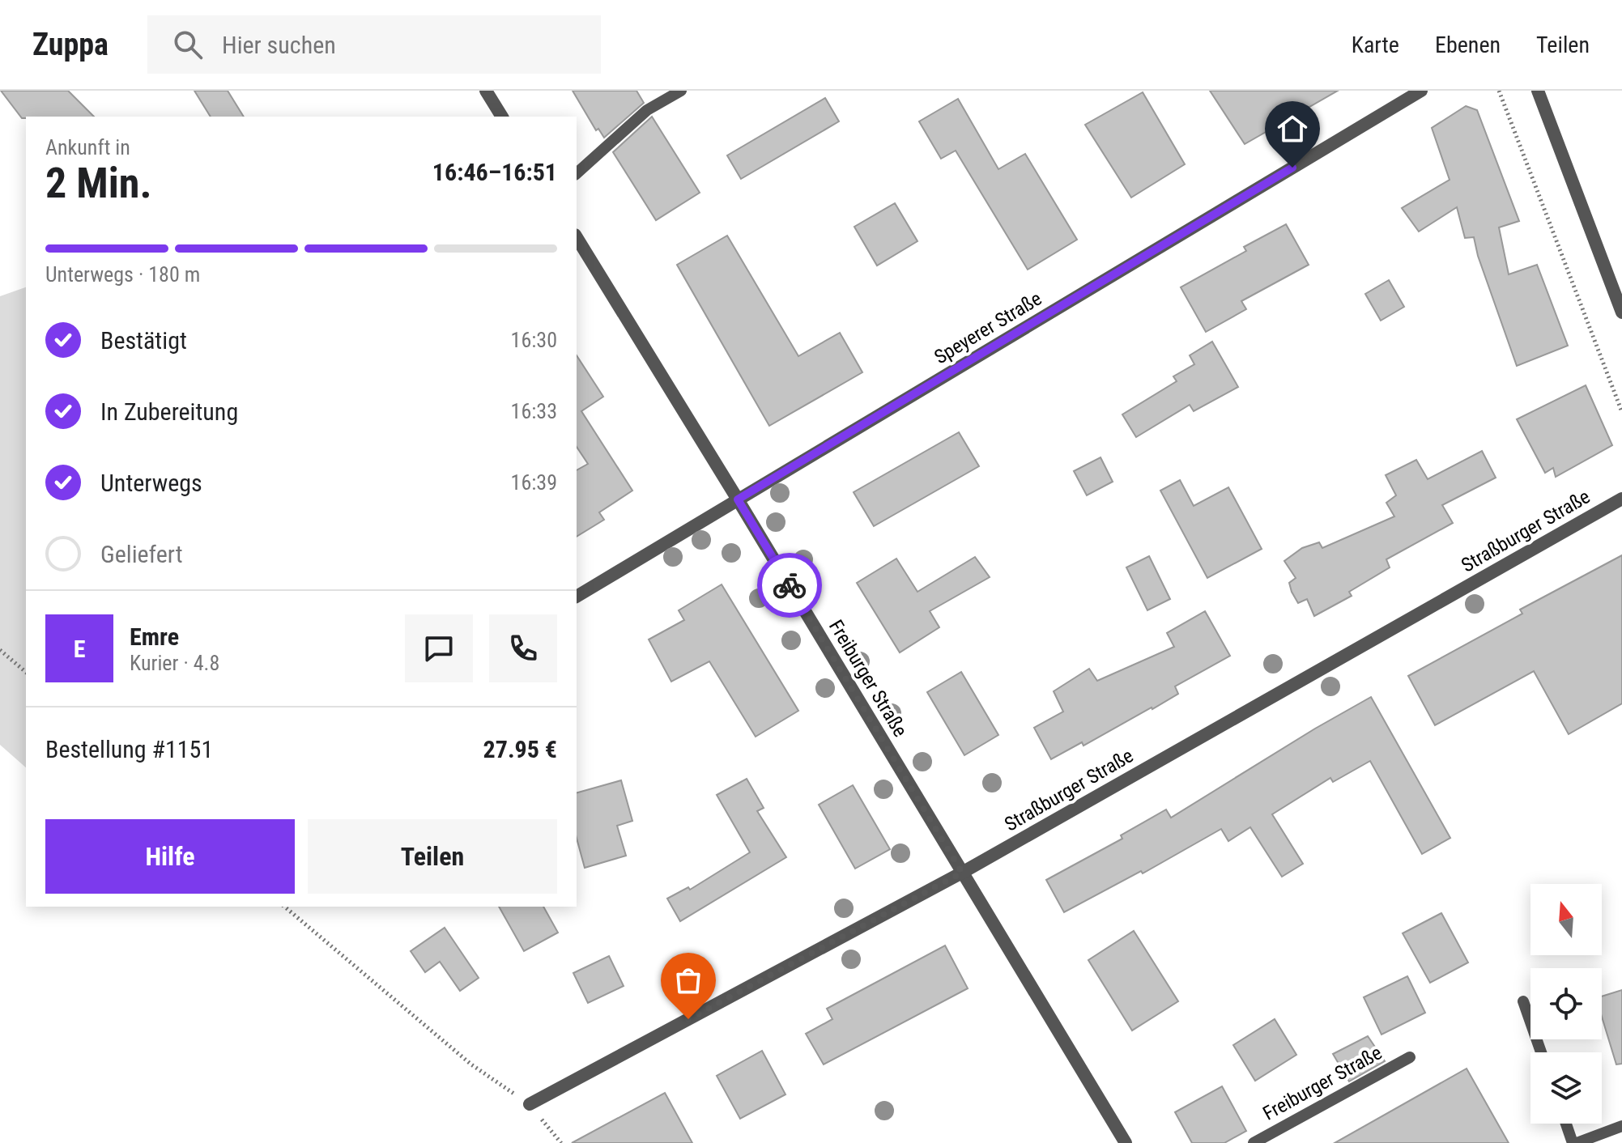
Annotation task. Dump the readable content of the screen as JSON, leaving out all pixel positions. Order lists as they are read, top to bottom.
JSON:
{
  "streets": {
    "street": ["Speyerer Straße", "Straßburger Straße", "Freiburger Straße"]
  },
  "crossings": [
    ["Speyerer Straße", "Freiburger Straße"],
    ["Straßburger Straße", "Freiburger Straße"]
  ],
  "north": "top",
  "page": {
    "header": "Zuppa",
    "search": "Hier suchen",
    "nav": ["Karte", "Ebenen", "Teilen"],
    "heading": ["2 Min.", "Ankunft in", "16:46–16:51"],
    "panel": [
      "Emre",
      "Kurier · 4.8",
      "Bestellung #1151",
      "27.95 €"
    ],
    "bar": "Unterwegs · 180 m",
    "list": [
      ["Bestätigt", "16:30"],
      ["In Zubereitung", "16:33"],
      ["Unterwegs", "16:39"],
      "Geliefert"
    ],
    "round": "E",
    "buttons": ["Hilfe", "Teilen"]
  }
}
